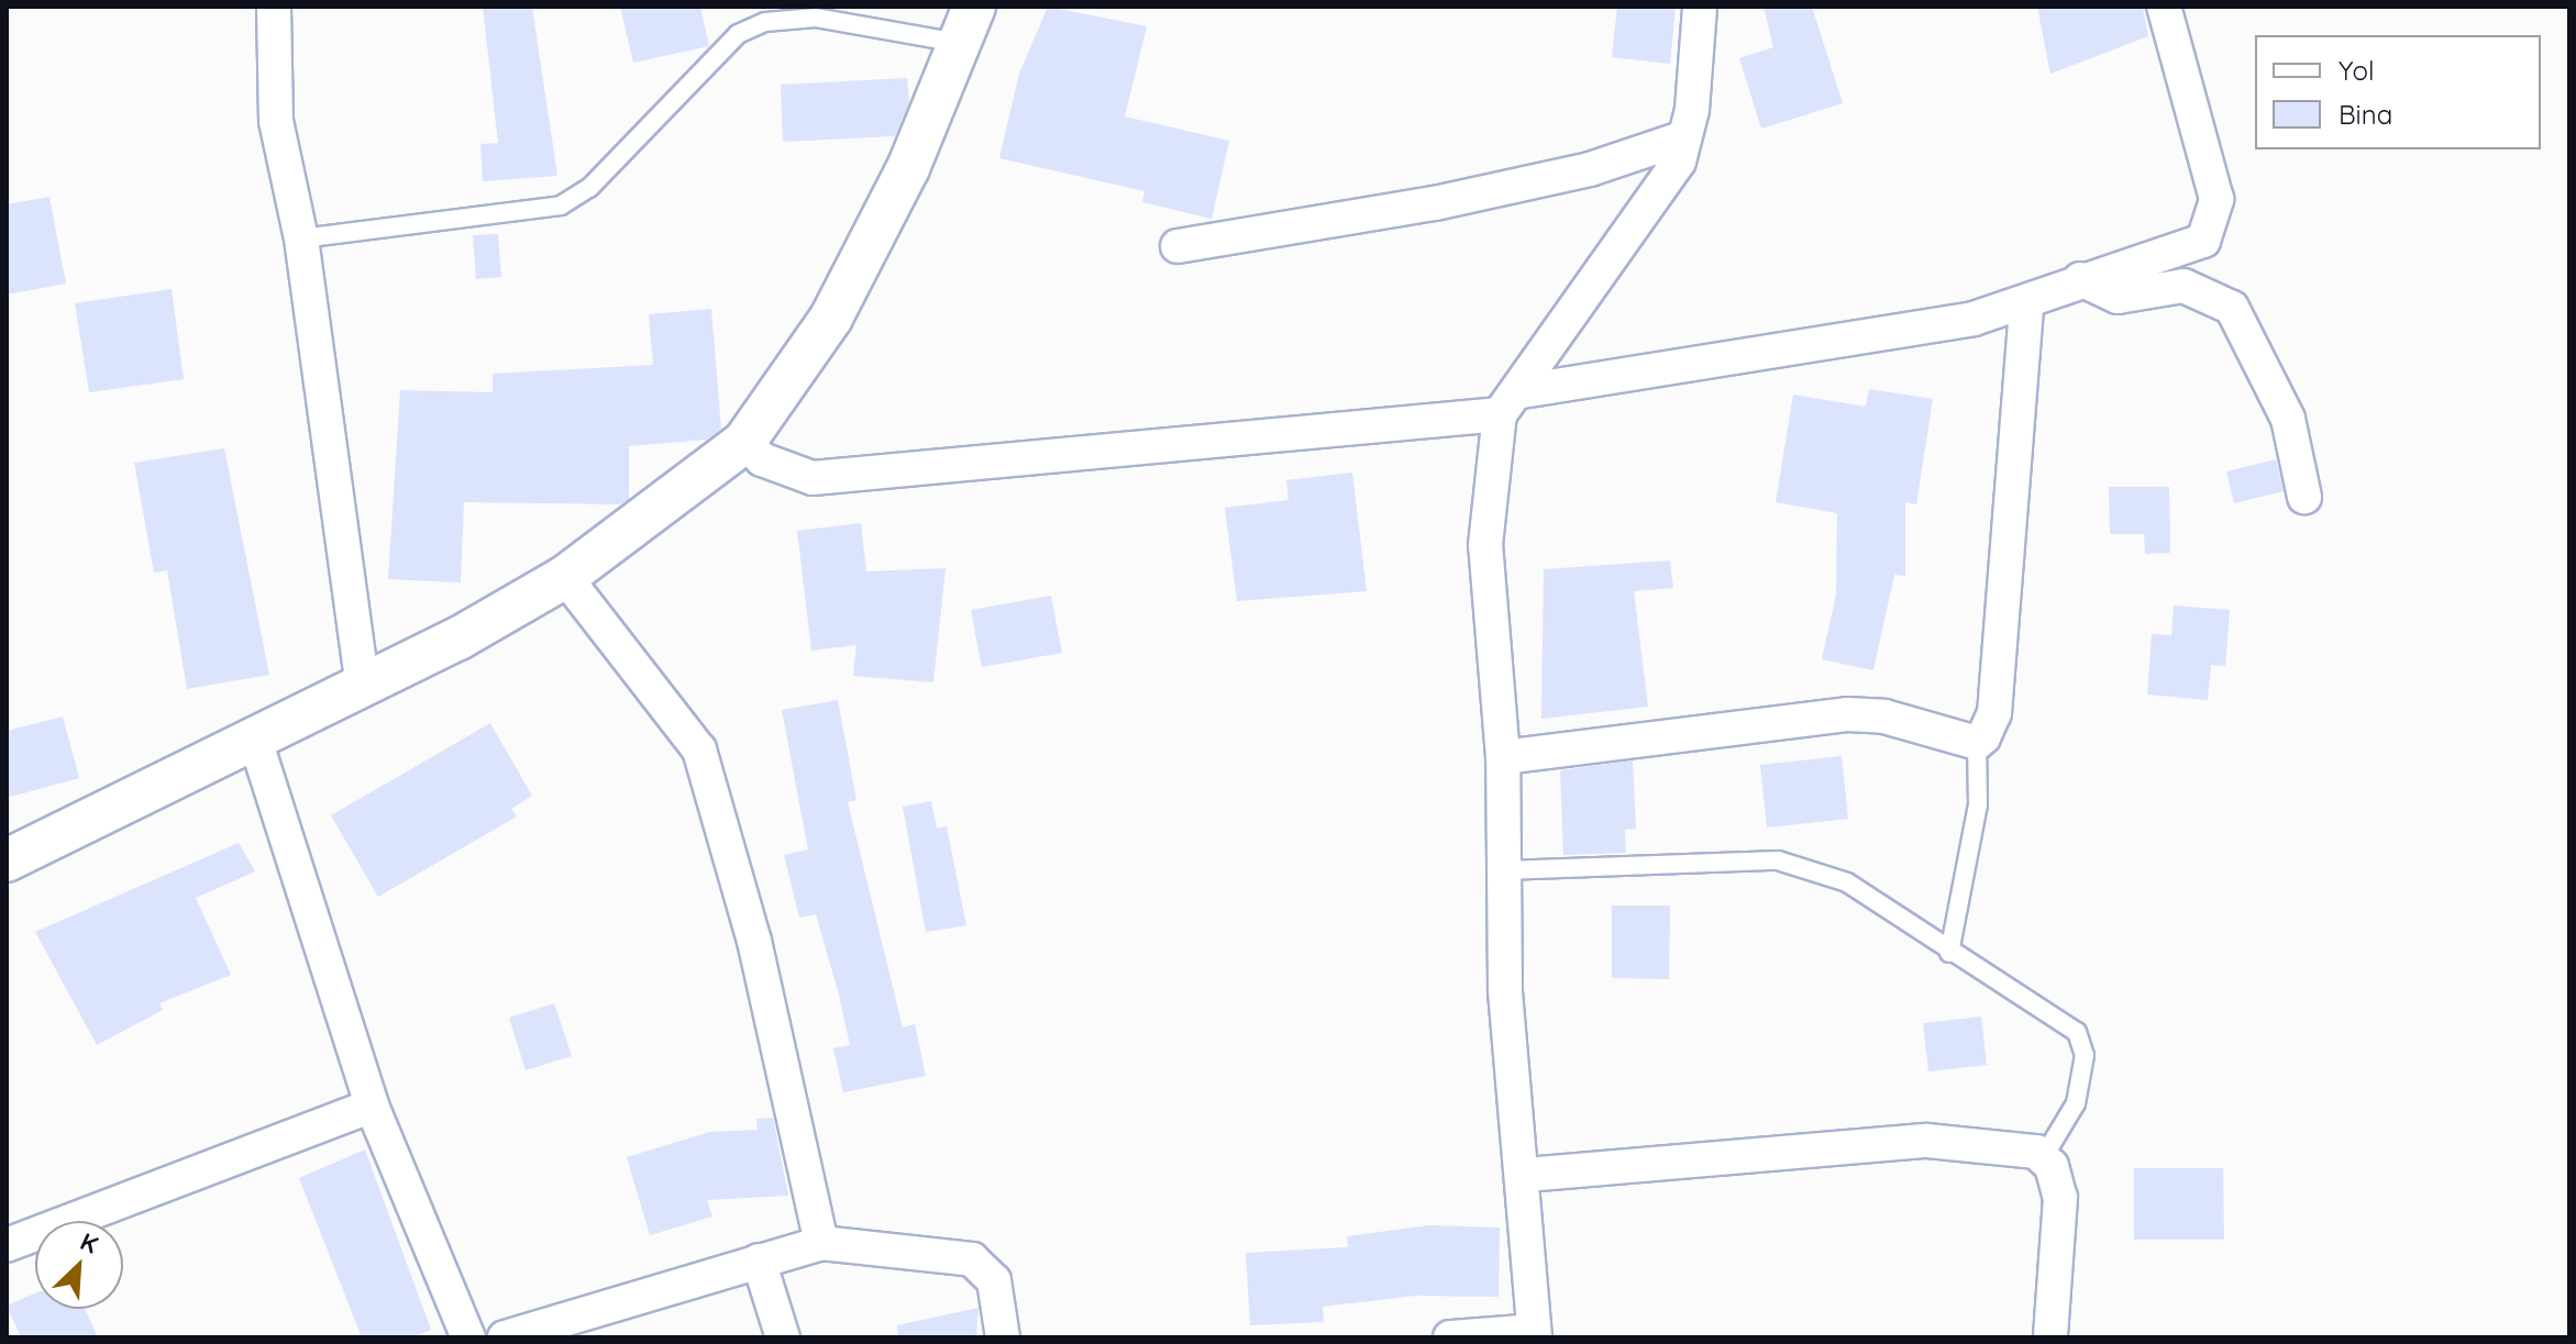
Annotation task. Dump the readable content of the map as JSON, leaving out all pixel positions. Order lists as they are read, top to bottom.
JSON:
{
  "legend": ["Yol", "Bina"],
  "north": "top right"
}
